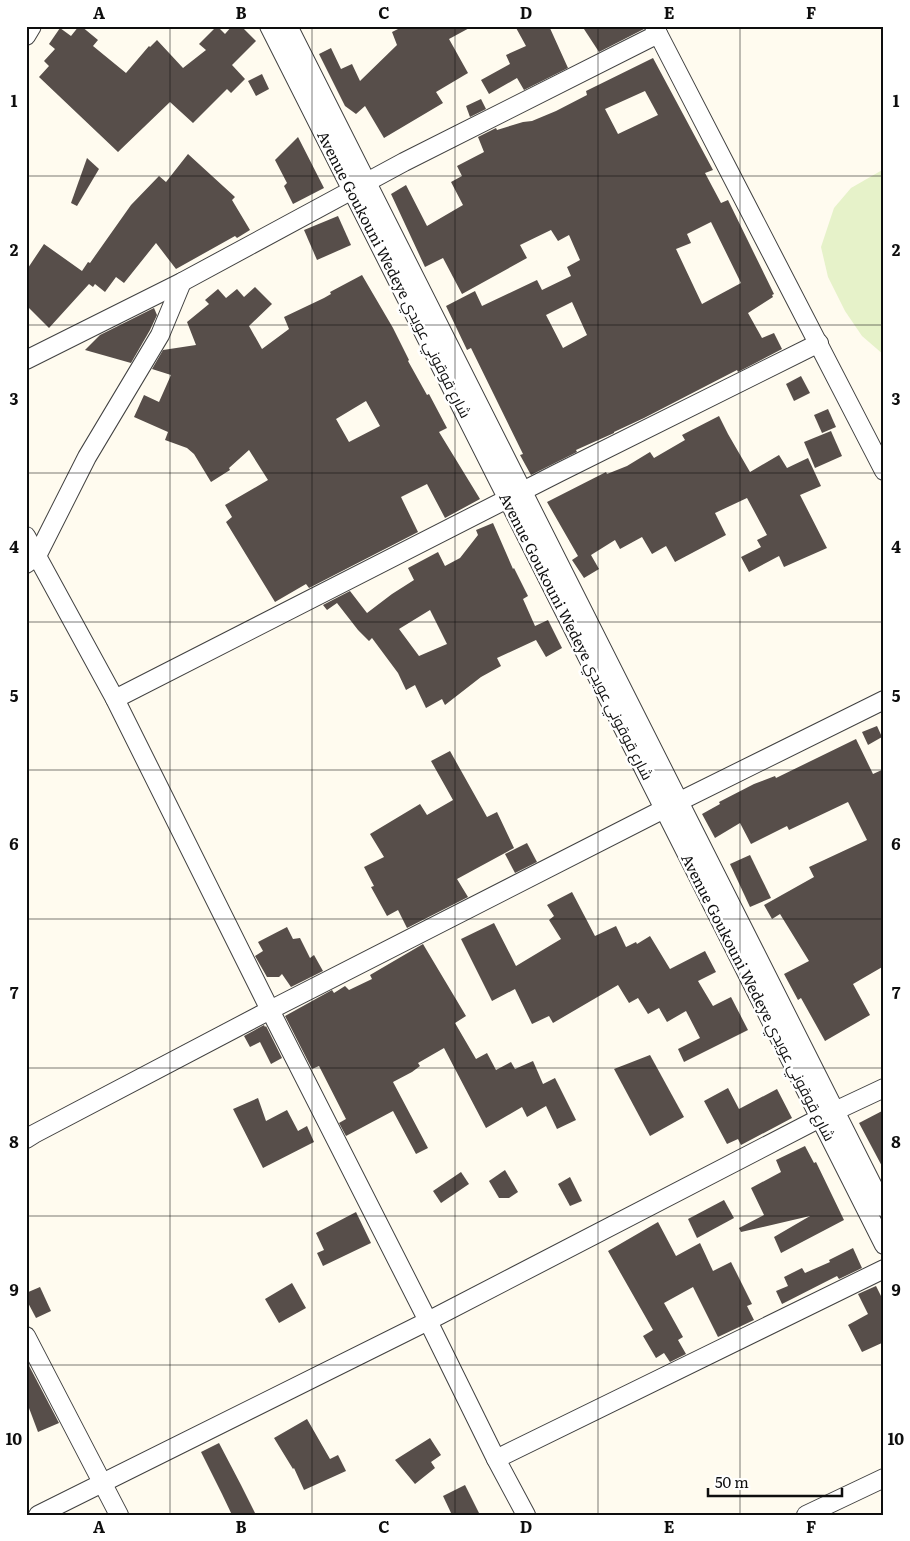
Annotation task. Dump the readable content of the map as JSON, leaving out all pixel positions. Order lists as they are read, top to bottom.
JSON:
{
  "streets": {
    "street": ["Avenue Goukouni Wedeye شارع قوقوني عويدي"]
  },
  "scale_bar": "50 m",
  "grid": {
    "columns": [
      "A",
      "B",
      "C",
      "D",
      "E",
      "F"
    ],
    "rows": [
      "1",
      "2",
      "3",
      "4",
      "5",
      "6",
      "7",
      "8",
      "9",
      "10"
    ]
  }
}
